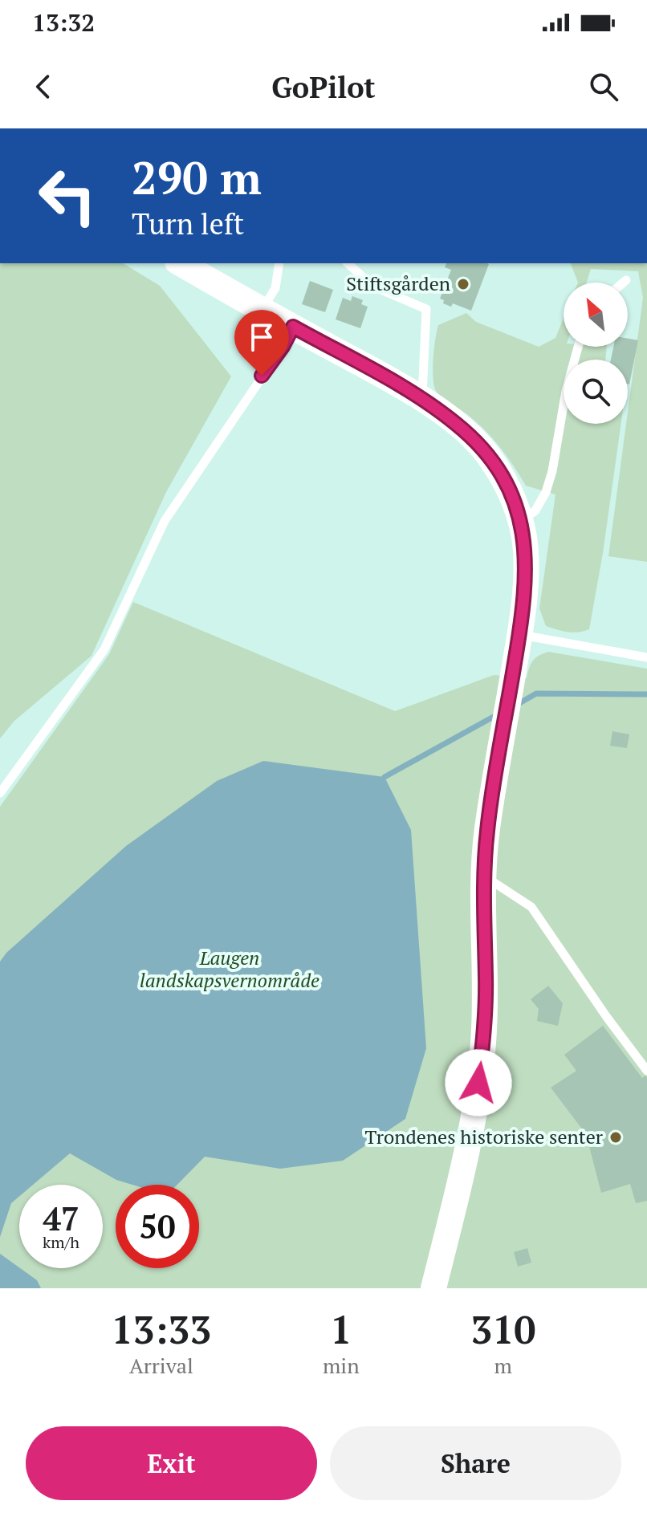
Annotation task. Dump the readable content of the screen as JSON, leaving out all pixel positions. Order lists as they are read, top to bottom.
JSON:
{
  "parks": ["Laugen landskapsvernområde"],
  "places": ["Stiftsgården", "Trondenes historiske senter"],
  "north": "top left",
  "page": {
    "status": "13:32",
    "header": "GoPilot",
    "turn": ["290 m", "Turn left"],
    "speed": "47 km/h",
    "limit": "50",
    "eta": [
      "13:33",
      "Arrival",
      "1",
      "min",
      "310",
      "m"
    ],
    "buttons": ["Exit", "Share"]
  }
}
